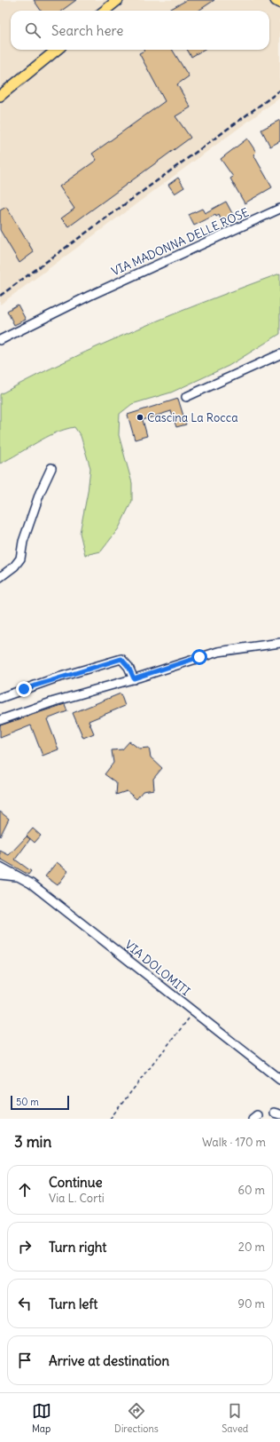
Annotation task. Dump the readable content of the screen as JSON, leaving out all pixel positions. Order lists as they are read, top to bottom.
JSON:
{
  "streets": {
    "street": ["VIA MADONNA DELLE ROSE", "VIA DOLOMITI"]
  },
  "places": ["Cascina La Rocca"],
  "scale_bar": "50 m",
  "page": {
    "search": "Search here",
    "scale": "50 m",
    "heading": ["3 min", "Walk · 170 m"],
    "list": [
      ["Continue", "Via L. Corti", "60 m"],
      ["Turn right", "20 m"],
      ["Turn left", "90 m"],
      "Arrive at destination"
    ],
    "nav": ["Map", "Directions", "Saved"]
  }
}
